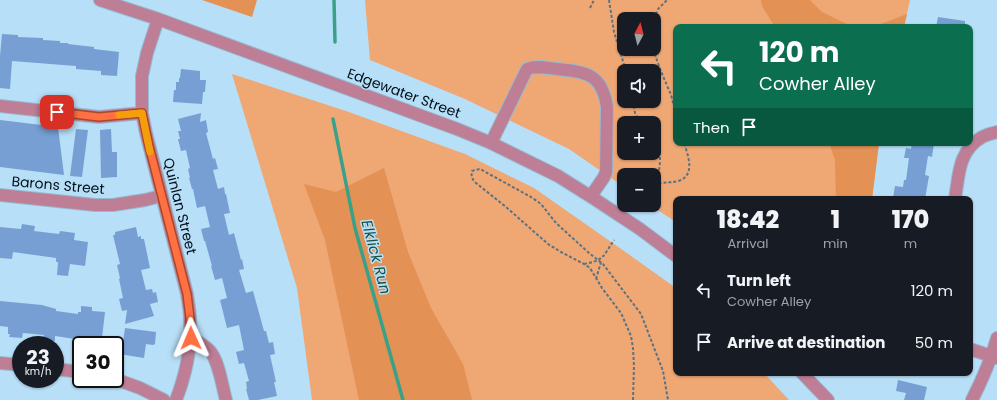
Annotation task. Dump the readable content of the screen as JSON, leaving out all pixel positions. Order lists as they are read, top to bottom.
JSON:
{
  "streets": {
    "street": ["Edgewater Street", "Barons Street", "Quinlan Street"]
  },
  "crossings": [
    ["Edgewater Street", "Quinlan Street"],
    ["Barons Street", "Quinlan Street"]
  ],
  "water": ["Elklick Run"],
  "north": "top",
  "page": {
    "map_buttons": ["+", "−"],
    "turn": ["120 m", "Cowher Alley"],
    "then": "Then",
    "eta": [
      "18:42",
      "Arrival",
      "1",
      "min",
      "170",
      "m"
    ],
    "list": [
      {
        "name": "Turn left",
        "note": "Cowher Alley",
        "value": "120 m"
      },
      {
        "name": "Arrive at destination",
        "value": "50 m"
      }
    ],
    "speed": "23 km/h",
    "limit": "30"
  }
}
